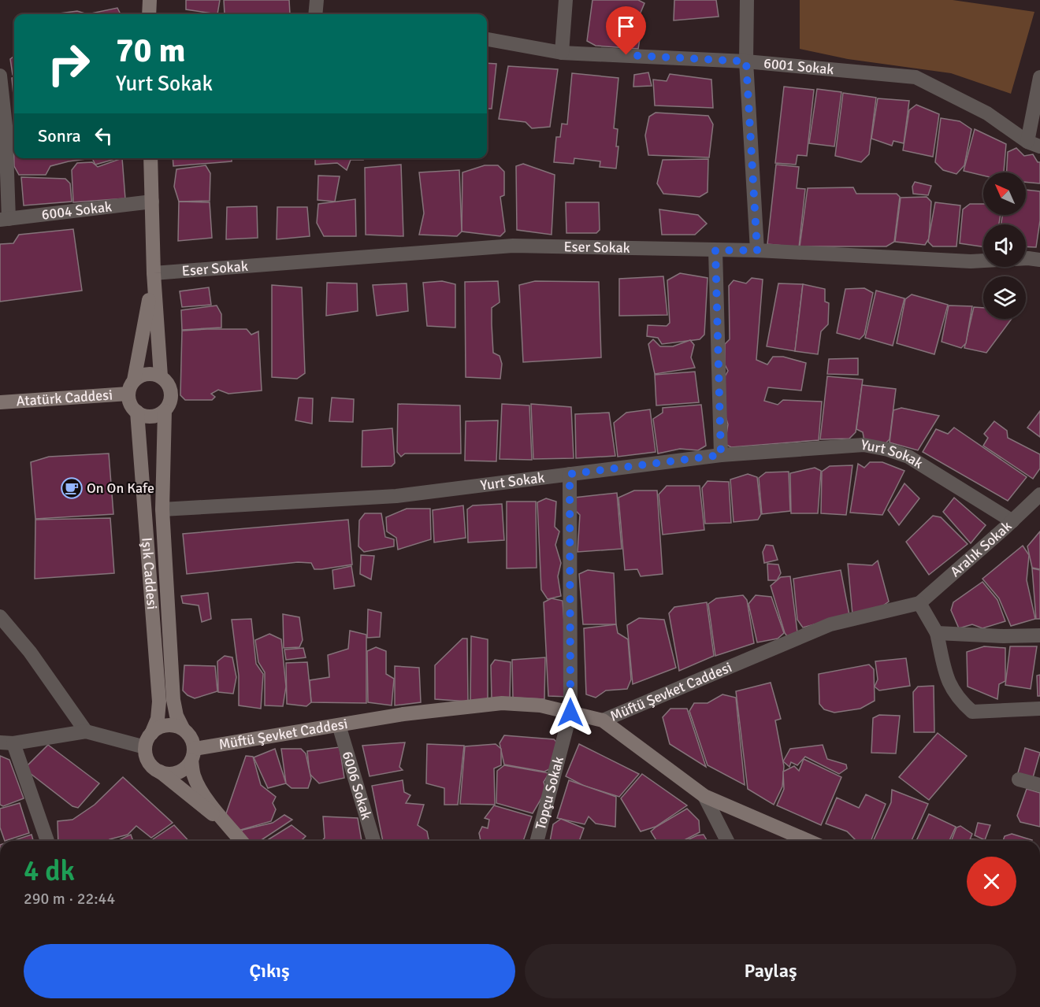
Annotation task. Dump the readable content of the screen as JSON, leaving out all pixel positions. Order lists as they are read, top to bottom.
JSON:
{
  "streets": {
    "main road": ["Atatürk Caddesi", "Işık Caddesi", "Müftü Şevket Caddesi"],
    "street": [
      "6001 Sokak",
      "6004 Sokak",
      "Eser Sokak",
      "Yurt Sokak",
      "Aralık Sokak",
      "6006 Sokak",
      "Topçu Sokak"
    ]
  },
  "crossings": [
    ["6004 Sokak", "Işık Caddesi"],
    ["Eser Sokak", "Işık Caddesi"],
    ["Atatürk Caddesi", "Işık Caddesi"],
    ["Yurt Sokak", "Aralık Sokak"],
    ["Yurt Sokak", "Işık Caddesi"],
    ["Yurt Sokak", "Topçu Sokak"],
    ["Aralık Sokak", "Müftü Şevket Caddesi"],
    ["Işık Caddesi", "Müftü Şevket Caddesi"],
    ["Müftü Şevket Caddesi", "6006 Sokak"],
    ["Müftü Şevket Caddesi", "Topçu Sokak"]
  ],
  "places": {
    "cafe": ["On On Kafe"]
  },
  "north": "top left",
  "page": {
    "turn": ["70 m", "Yurt Sokak"],
    "then": "Sonra",
    "heading": ["4 dk", "290 m · 22:44"],
    "buttons": ["Çıkış", "Paylaş"]
  }
}
